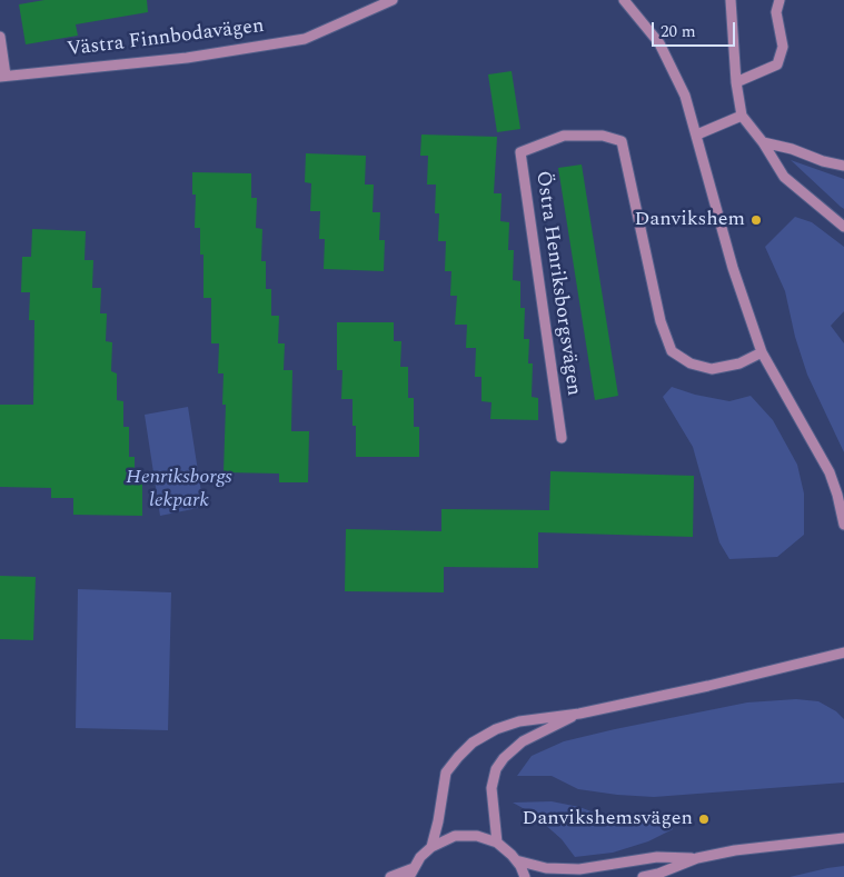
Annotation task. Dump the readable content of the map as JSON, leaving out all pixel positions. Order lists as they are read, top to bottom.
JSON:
{
  "streets": {
    "street": ["Västra Finnbodavägen", "Östra Henriksborgsvägen"]
  },
  "parks": ["Henriksborgs lekpark"],
  "places": ["Danvikshem", "Danvikshemsvägen"],
  "scale_bar": "20 m"
}
